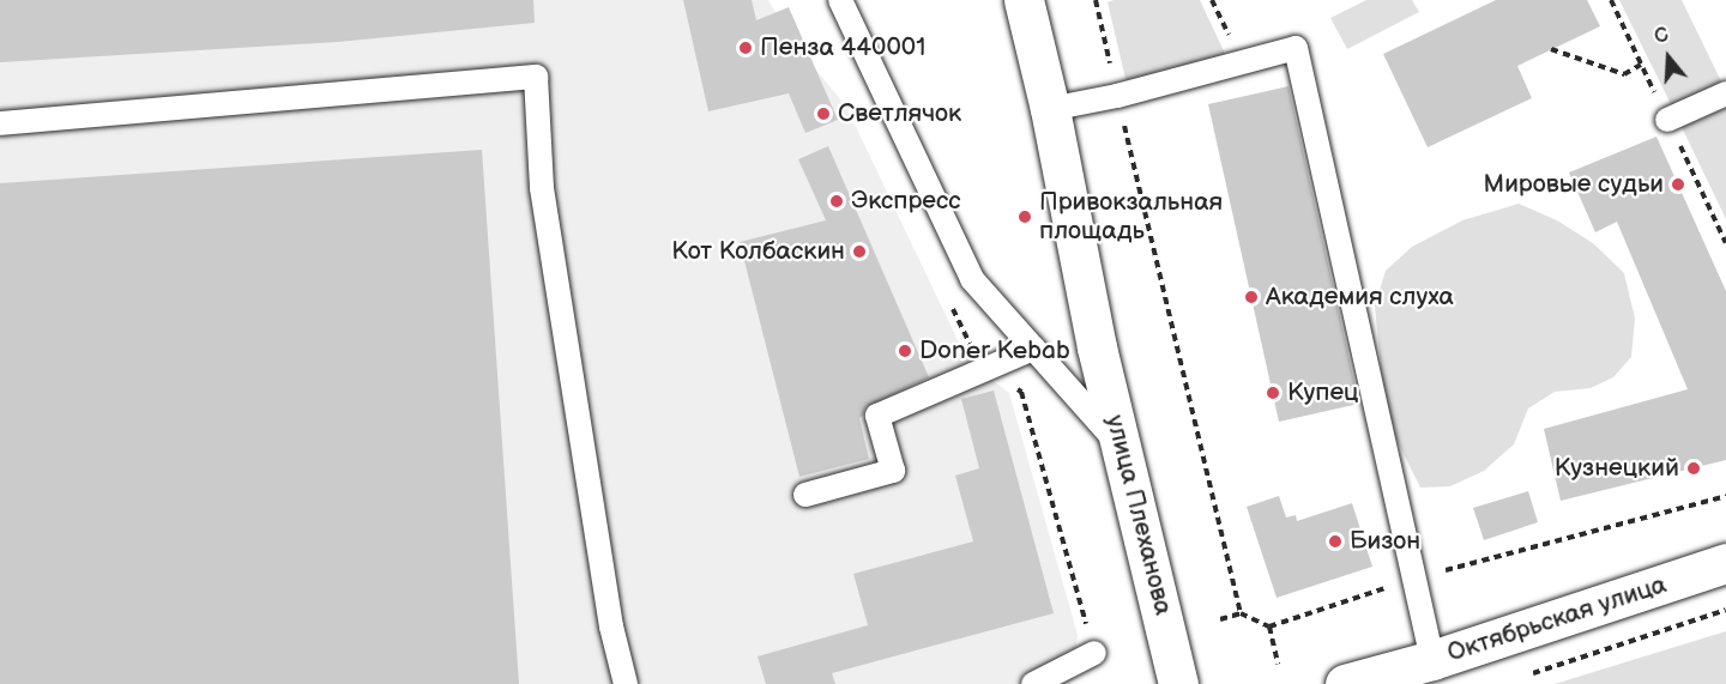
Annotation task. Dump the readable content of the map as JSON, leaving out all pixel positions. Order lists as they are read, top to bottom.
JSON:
{
  "streets": {
    "street": ["улица Плеханова", "Октябрьская улица"]
  },
  "places": [
    "Пенза 440001",
    "Светлячок",
    "Мировые судьи",
    "Экспресс",
    "Привокзальная площадь",
    "Кот Колбаскин",
    "Академия слуха",
    "Doner Kebab",
    "Купец",
    "Кузнецкий",
    "Бизон"
  ],
  "north": "top"
}
